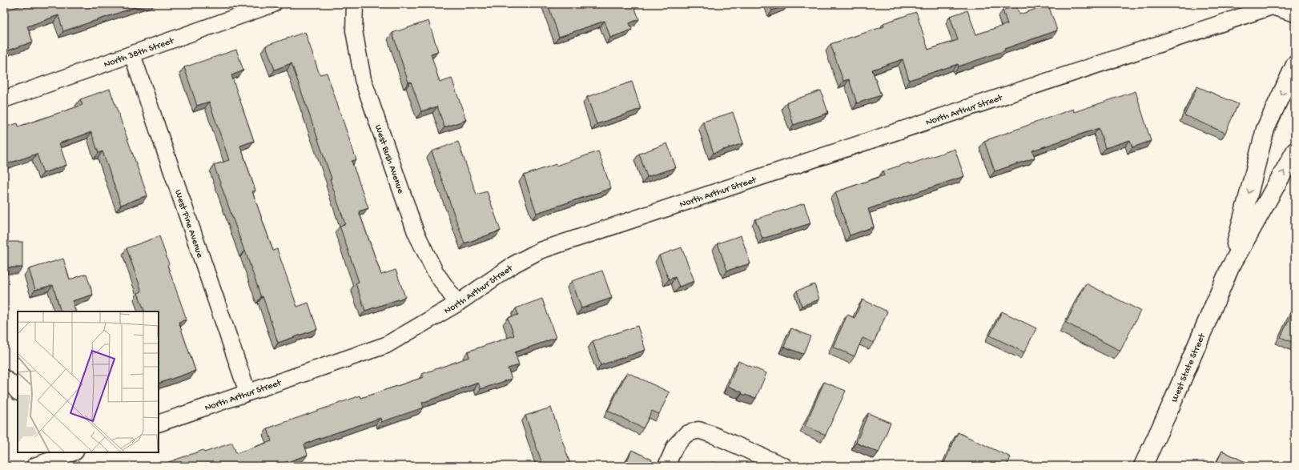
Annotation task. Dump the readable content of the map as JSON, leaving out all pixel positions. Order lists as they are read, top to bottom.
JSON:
{
  "streets": {
    "main road": ["West State Street"],
    "street": [
      "North 38th Street",
      "North Arthur Street",
      "West Bush Avenue",
      "West Pine Avenue"
    ]
  },
  "crossings": [
    ["North 38th Street", "West Pine Avenue"],
    ["North Arthur Street", "West Bush Avenue"],
    ["North Arthur Street", "West Pine Avenue"]
  ]
}
